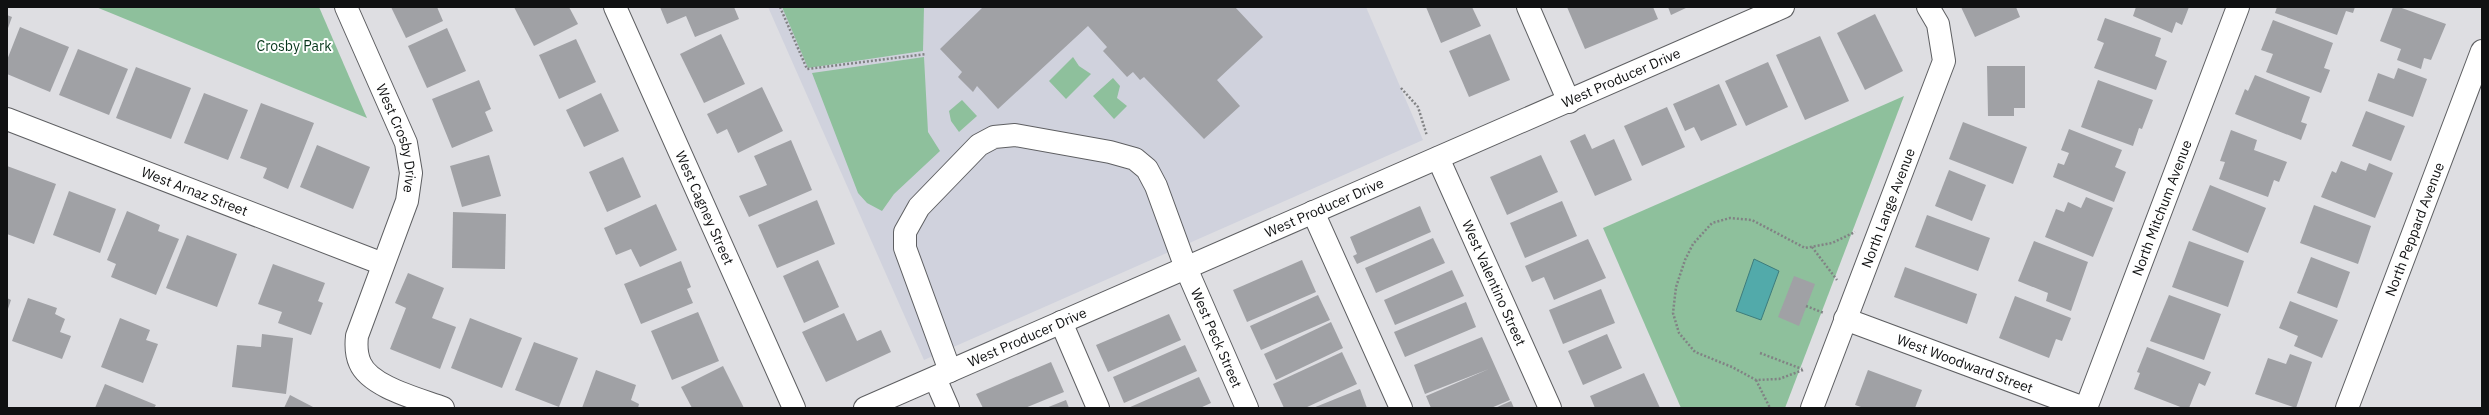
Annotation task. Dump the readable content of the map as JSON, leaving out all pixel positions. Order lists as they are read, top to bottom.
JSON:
{
  "streets": {
    "street": [
      "West Producer Drive",
      "West Crosby Drive",
      "West Arnaz Street",
      "West Cagney Street",
      "North Lange Avenue",
      "North Mitchum Avenue",
      "North Peppard Avenue",
      "West Valentino Street",
      "West Peck Street",
      "West Woodward Street"
    ]
  },
  "crossings": [
    ["West Producer Drive", "West Valentino Street"],
    ["West Producer Drive", "West Peck Street"],
    ["West Crosby Drive", "West Arnaz Street"],
    ["North Lange Avenue", "West Woodward Street"],
    ["North Mitchum Avenue", "West Woodward Street"]
  ],
  "parks": ["Crosby Park"]
}
